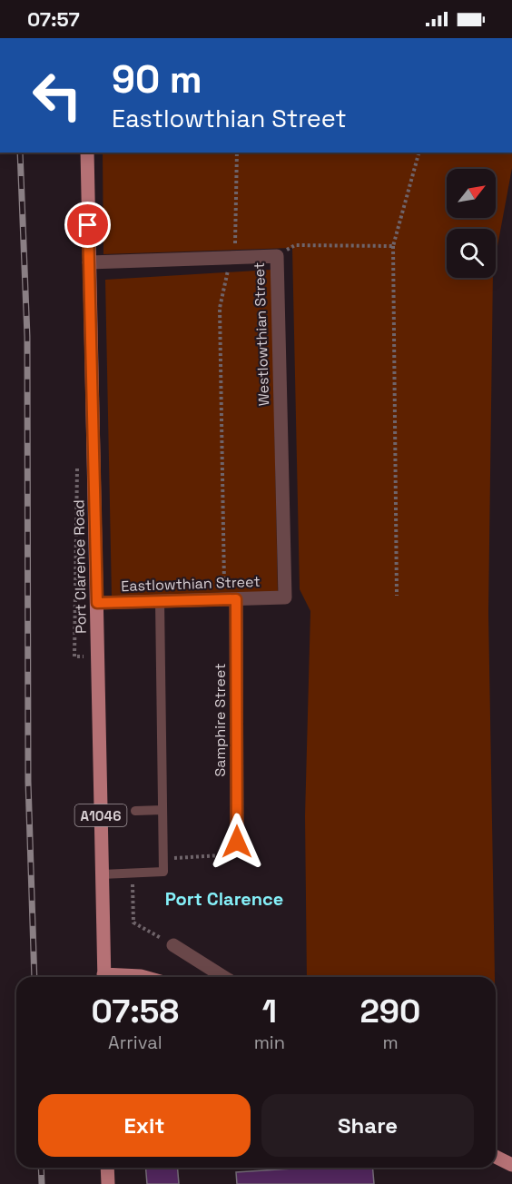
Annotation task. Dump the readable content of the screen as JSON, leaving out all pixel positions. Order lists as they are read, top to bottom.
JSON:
{
  "streets": {
    "main road": ["Port Clarence Road", "A1046"],
    "street": ["Westlowthian Street", "Eastlowthian Street", "Samphire Street"]
  },
  "crossings": [
    ["Westlowthian Street", "Port Clarence Road"],
    ["Westlowthian Street", "Eastlowthian Street"],
    ["Port Clarence Road", "Eastlowthian Street"],
    ["Eastlowthian Street", "Samphire Street"]
  ],
  "districts": ["Port Clarence"],
  "north": "top right",
  "page": {
    "status": "07:57",
    "turn": ["90 m", "Eastlowthian Street"],
    "eta": [
      "07:58",
      "Arrival",
      "1",
      "min",
      "290",
      "m"
    ],
    "buttons": ["Exit", "Share"]
  }
}
